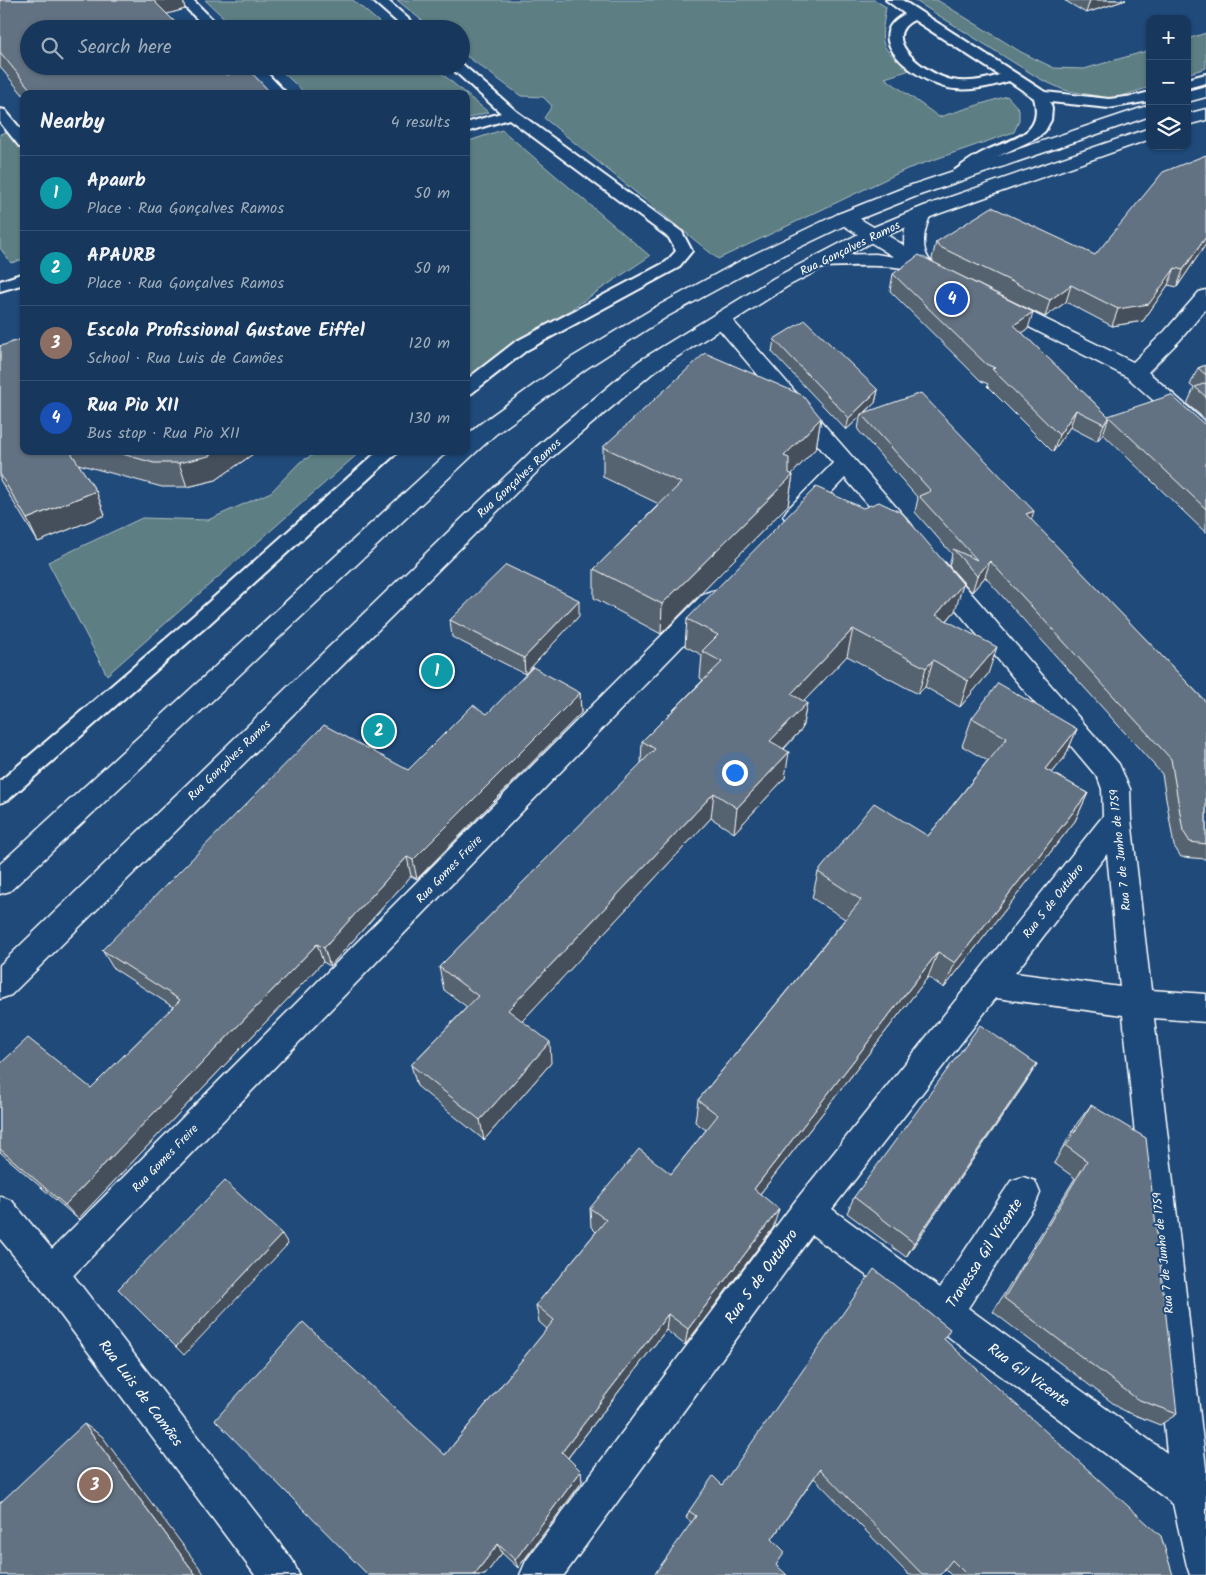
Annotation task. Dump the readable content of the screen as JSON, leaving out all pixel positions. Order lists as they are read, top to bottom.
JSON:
{
  "streets": {
    "street": [
      "Rua Gonçalves Ramos",
      "Rua 7 de Junho de 1759",
      "Rua Gomes Freire",
      "Rua 5 de Outubro",
      "Travessa Gil Vicente",
      "Rua Gil Vicente",
      "Rua Luis de Camões"
    ]
  },
  "crossings": [
    ["Rua Gonçalves Ramos", "Rua 7 de Junho de 1759"],
    ["Rua 7 de Junho de 1759", "Rua 5 de Outubro"],
    ["Rua 7 de Junho de 1759", "Rua Gil Vicente"],
    ["Rua Gomes Freire", "Rua Luis de Camões"],
    ["Rua 5 de Outubro", "Rua Gil Vicente"],
    ["Travessa Gil Vicente", "Rua Gil Vicente"]
  ],
  "page": {
    "map_buttons": ["+", "−"],
    "search": "Search here",
    "heading": ["Nearby", "4 results"],
    "list": [
      {
        "mark": "1",
        "name": "Apaurb",
        "note": "Place · Rua Gonçalves Ramos",
        "value": "50 m"
      },
      {
        "mark": "2",
        "name": "APAURB",
        "note": "Place · Rua Gonçalves Ramos",
        "value": "50 m"
      },
      {
        "mark": "3",
        "name": "Escola Profissional Gustave Eiffel",
        "note": "School · Rua Luis de Camões",
        "value": "120 m"
      },
      {
        "mark": "4",
        "name": "Rua Pio XII",
        "note": "Bus stop · Rua Pio XII",
        "value": "130 m"
      }
    ],
    "pins": [
      "4",
      "1",
      "2",
      "3"
    ]
  }
}
